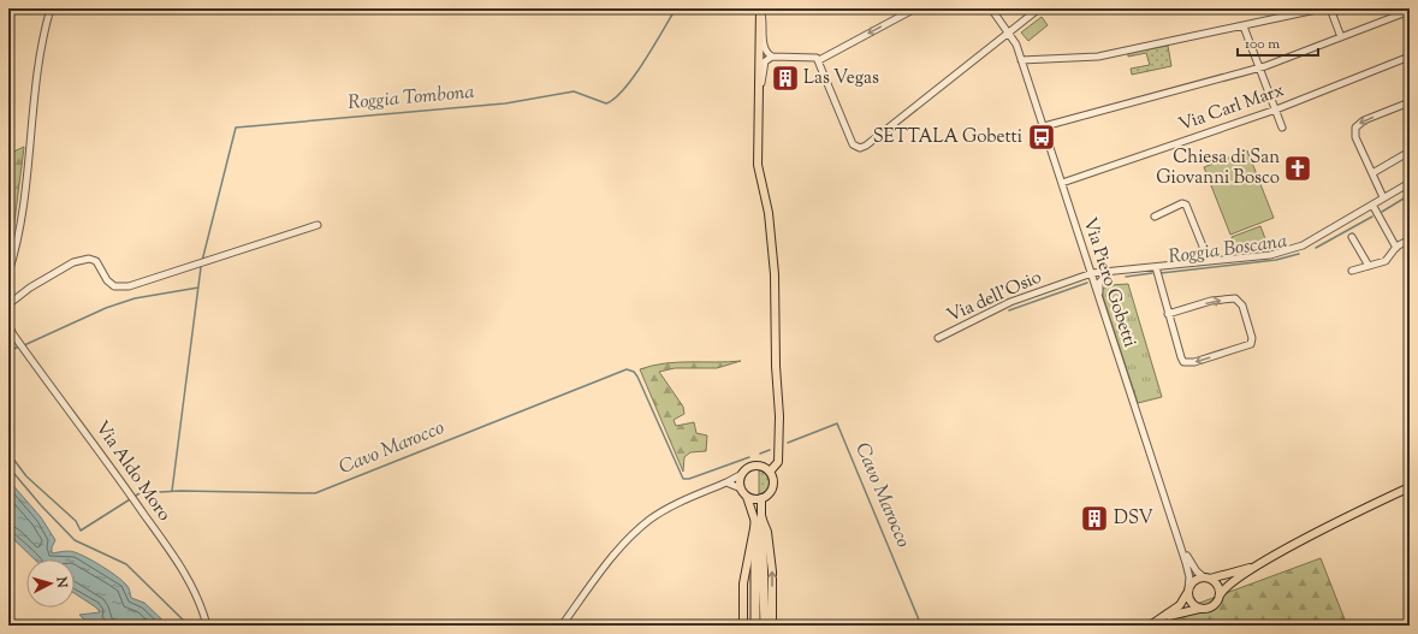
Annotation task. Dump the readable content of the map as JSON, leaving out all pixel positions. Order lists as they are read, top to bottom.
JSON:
{
  "streets": {
    "street": [
      "Via Carl Marx",
      "Via Piero Gobetti",
      "Via dell'Osio",
      "Via Aldo Moro"
    ]
  },
  "crossings": [
    ["Via Carl Marx", "Via Piero Gobetti"],
    ["Via Piero Gobetti", "Via dell'Osio"]
  ],
  "water": ["Roggia Tombona", "Roggia Boscana", "Cavo Marocco"],
  "places": {
    "building": ["Las Vegas", "DSV"],
    "bus stop": ["SETTALA Gobetti"],
    "church": ["Chiesa di San Giovanni Bosco"]
  },
  "scale_bar": "100 m",
  "north": "right"
}
